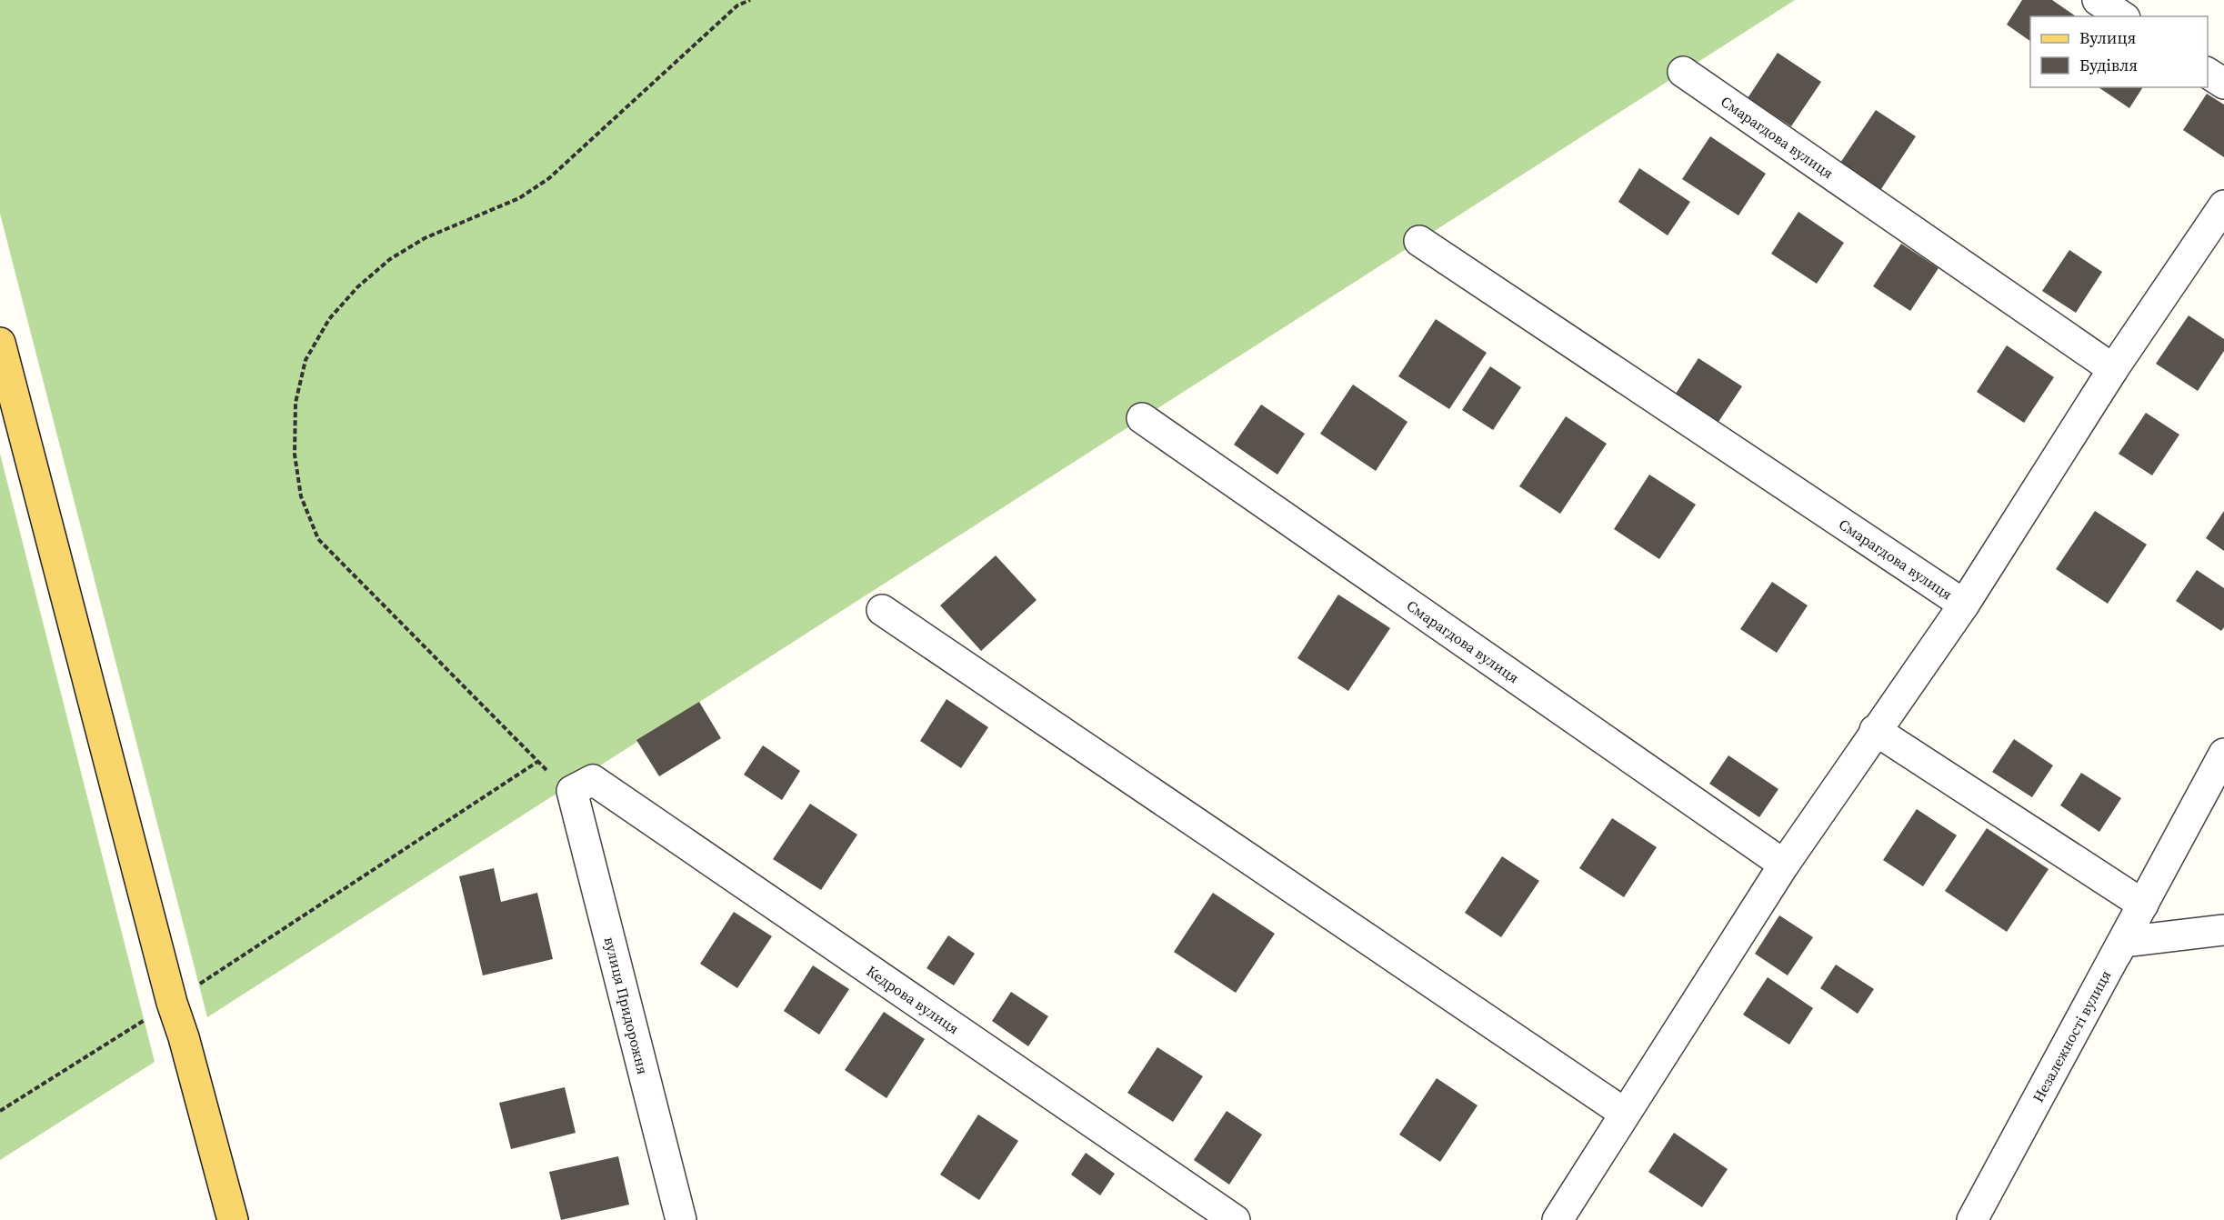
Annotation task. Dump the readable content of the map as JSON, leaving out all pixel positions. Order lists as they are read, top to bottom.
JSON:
{
  "streets": {
    "street": [
      "Смарагдова вулиця",
      "Кедрова вулиця",
      "вулиця Придорожня",
      "Незалежності вулиця"
    ]
  },
  "crossings": [
    ["Кедрова вулиця", "вулиця Придорожня"]
  ],
  "legend": ["Вулиця", "Будівля"]
}
